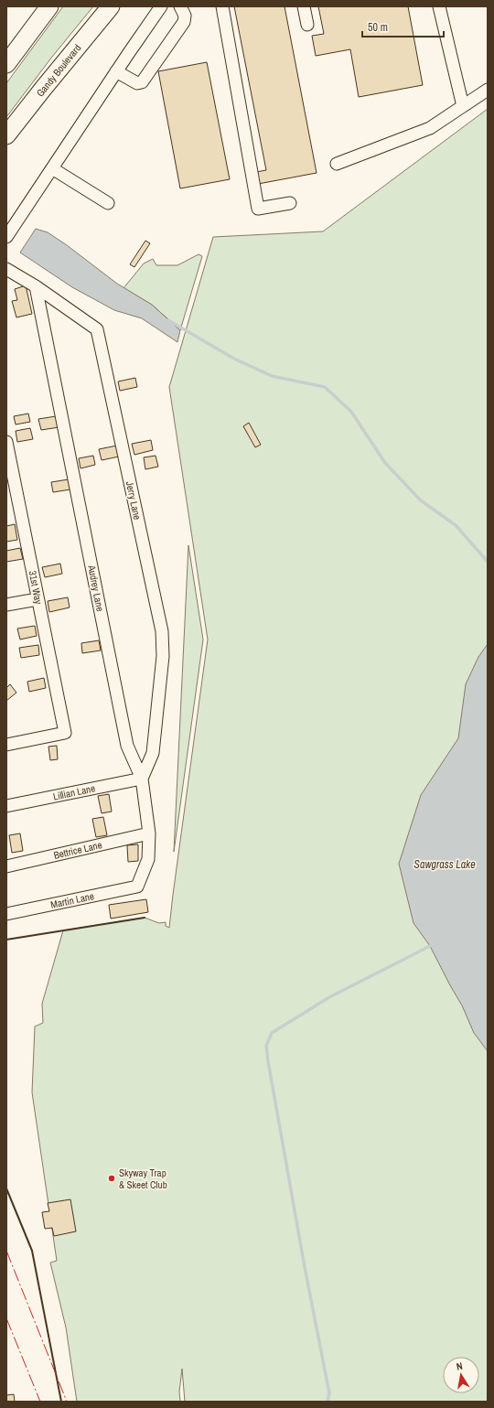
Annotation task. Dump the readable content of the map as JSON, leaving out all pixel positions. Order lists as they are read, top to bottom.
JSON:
{
  "streets": {
    "highway": ["Gandy Boulevard"],
    "street": [
      "Jerry Lane",
      "31st Way",
      "Audrey Lane",
      "Lillian Lane",
      "Bettrice Lane",
      "Martin Lane"
    ]
  },
  "crossings": [
    ["Jerry Lane", "Audrey Lane"],
    ["Jerry Lane", "Lillian Lane"],
    ["Audrey Lane", "Lillian Lane"],
    ["Audrey Lane", "Bettrice Lane"],
    ["Audrey Lane", "Martin Lane"]
  ],
  "water": ["Sawgrass Lake"],
  "places": ["Skyway Trap & Skeet Club"],
  "scale_bar": "50 m",
  "north": "top"
}
